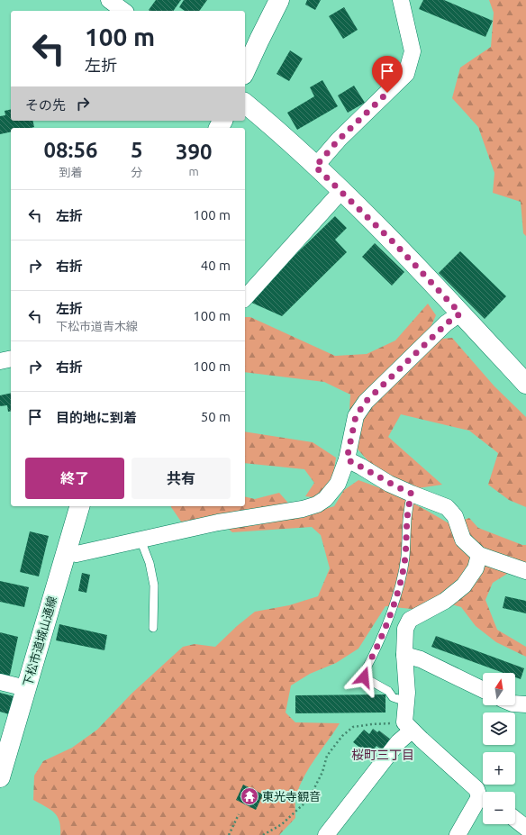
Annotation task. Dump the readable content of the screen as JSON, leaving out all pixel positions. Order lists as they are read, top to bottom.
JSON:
{
  "streets": {
    "street": ["下松市道城山通線"]
  },
  "districts": ["桜町三丁目"],
  "places": {
    "temple": ["東光寺観音"]
  },
  "north": "top",
  "page": {
    "turn": ["100 m", "左折"],
    "then": "その先",
    "eta": [
      "08:56",
      "到着",
      "5",
      "分",
      "390",
      "m"
    ],
    "list": [
      {
        "name": "左折",
        "value": "100 m"
      },
      {
        "name": "右折",
        "value": "40 m"
      },
      {
        "name": "左折",
        "note": "下松市道青木線",
        "value": "100 m"
      },
      {
        "name": "右折",
        "value": "100 m"
      },
      {
        "name": "目的地に到着",
        "value": "50 m"
      }
    ],
    "buttons": ["終了", "共有"],
    "map_buttons": ["+", "−"]
  }
}
